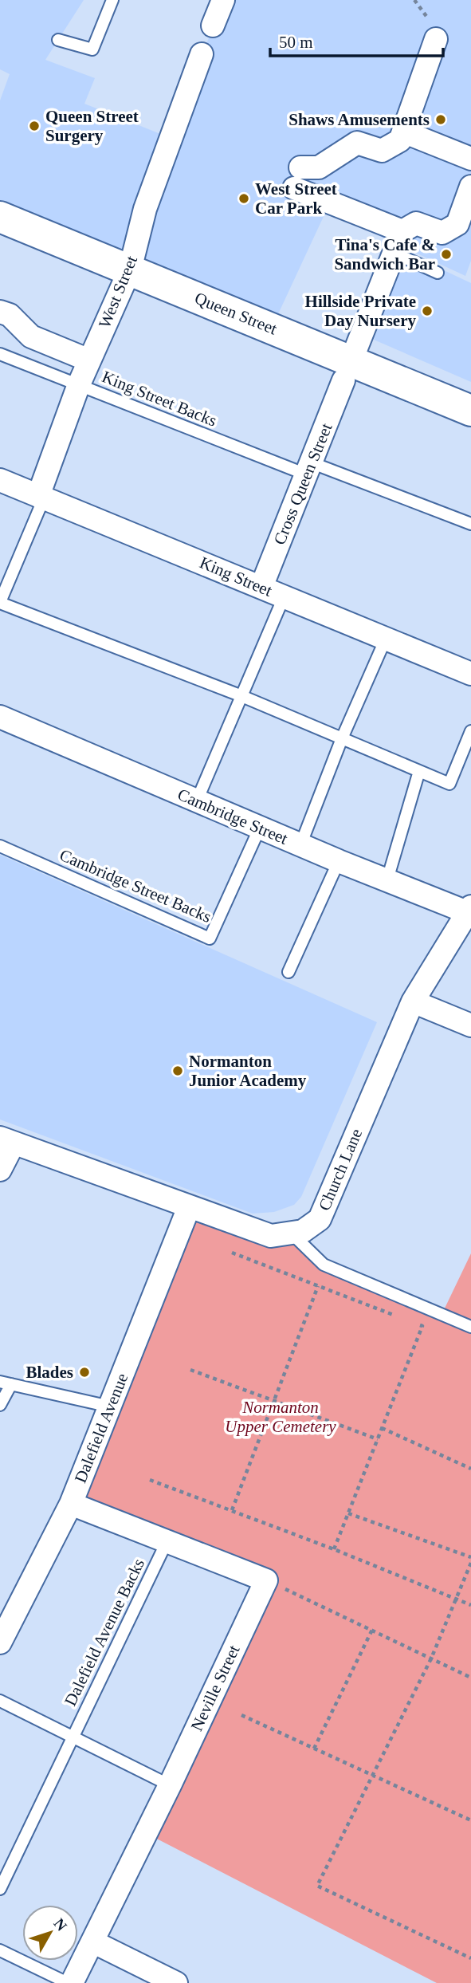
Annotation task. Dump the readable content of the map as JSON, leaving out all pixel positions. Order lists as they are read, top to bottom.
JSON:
{
  "streets": {
    "street": [
      "West Street",
      "Queen Street",
      "Cross Queen Street",
      "King Street",
      "Cambridge Street",
      "Church Lane",
      "Dalefield Avenue",
      "Neville Street"
    ],
    "lane": ["King Street Backs", "Cambridge Street Backs", "Dalefield Avenue Backs"]
  },
  "crossings": [
    ["West Street", "Queen Street"],
    ["West Street", "King Street Backs"],
    ["West Street", "King Street"],
    ["Queen Street", "Cross Queen Street"],
    ["King Street Backs", "Cross Queen Street"],
    ["Cross Queen Street", "King Street"],
    ["Cambridge Street", "Cambridge Street Backs"],
    ["Cambridge Street", "Church Lane"],
    ["Church Lane", "Dalefield Avenue"]
  ],
  "parks": ["Normanton Upper Cemetery"],
  "places": [
    "Shaws Amusements",
    "Queen Street Surgery",
    "West Street Car Park",
    "Tina's Cafe & Sandwich Bar",
    "Hillside Private Day Nursery",
    "Normanton Junior Academy",
    "Blades"
  ],
  "scale_bar": "50 m",
  "north": "top right"
}
